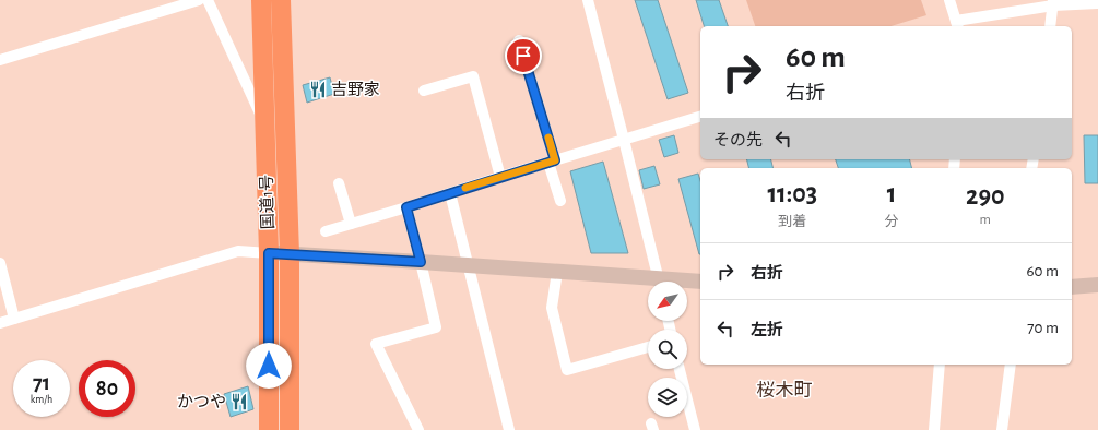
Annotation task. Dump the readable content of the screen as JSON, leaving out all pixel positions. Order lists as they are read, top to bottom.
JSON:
{
  "streets": {
    "highway": ["国道1号"]
  },
  "districts": ["桜木町"],
  "places": {
    "restaurant": ["吉野家", "かつや"]
  },
  "north": "bottom left",
  "page": {
    "turn": ["60 m", "右折"],
    "then": "その先",
    "eta": [
      "11:03",
      "到着",
      "1",
      "分",
      "290",
      "m"
    ],
    "list": [
      {
        "name": "右折",
        "value": "60 m"
      },
      {
        "name": "左折",
        "value": "70 m"
      }
    ],
    "speed": "71 km/h",
    "limit": "80"
  }
}
